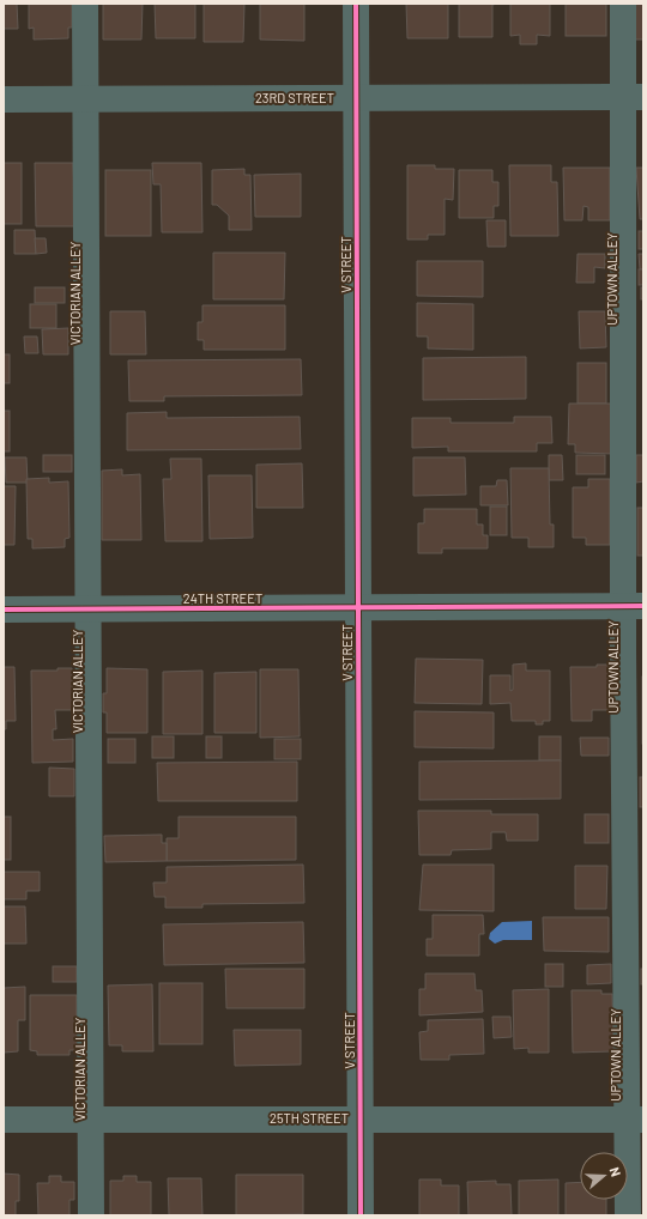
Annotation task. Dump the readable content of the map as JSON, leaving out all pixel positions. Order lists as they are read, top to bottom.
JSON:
{
  "streets": {
    "street": [
      "23RD STREET",
      "V STREET",
      "UPTOWN ALLEY",
      "VICTORIAN ALLEY",
      "24TH STREET",
      "25TH STREET"
    ]
  },
  "crossings": [
    ["23RD STREET", "V STREET"],
    ["23RD STREET", "UPTOWN ALLEY"],
    ["23RD STREET", "VICTORIAN ALLEY"],
    ["V STREET", "24TH STREET"],
    ["V STREET", "25TH STREET"],
    ["UPTOWN ALLEY", "24TH STREET"],
    ["UPTOWN ALLEY", "25TH STREET"],
    ["VICTORIAN ALLEY", "24TH STREET"],
    ["VICTORIAN ALLEY", "25TH STREET"]
  ],
  "north": "right"
}
